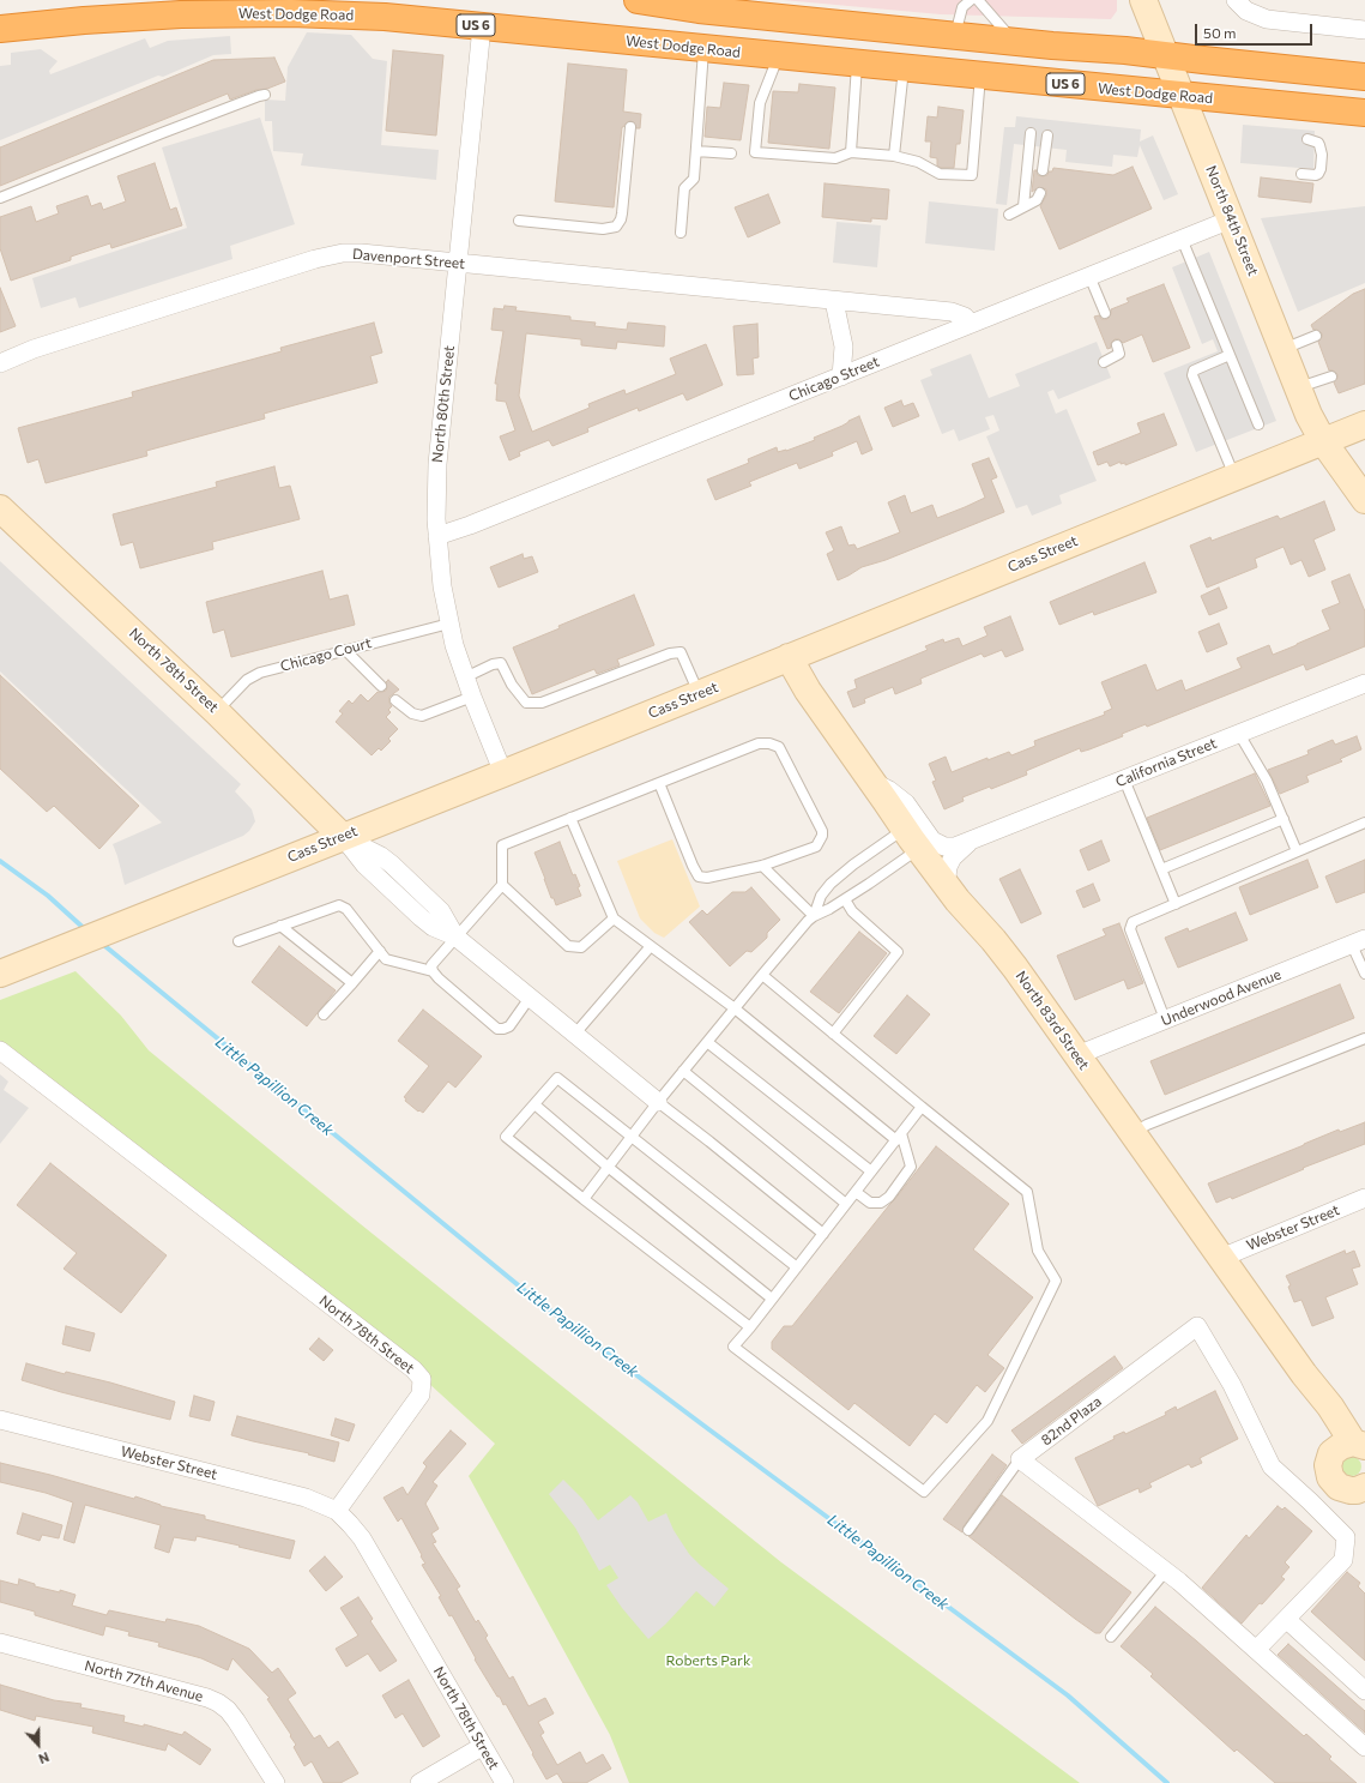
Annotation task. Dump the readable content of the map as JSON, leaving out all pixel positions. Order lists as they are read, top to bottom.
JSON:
{
  "streets": {
    "highway": ["West Dodge Road", "US 6"],
    "main road": [
      "North 84th Street",
      "Cass Street",
      "North 78th Street",
      "North 83rd Street"
    ],
    "street": [
      "Davenport Street",
      "Chicago Street",
      "North 80th Street",
      "California Street",
      "Underwood Avenue",
      "Webster Street",
      "82nd Plaza",
      "North 77th Avenue"
    ],
    "lane": ["Chicago Court"]
  },
  "crossings": [
    ["West Dodge Road", "North 84th Street"],
    ["West Dodge Road", "North 80th Street"],
    ["North 84th Street", "Chicago Street"],
    ["North 84th Street", "Cass Street"],
    ["Davenport Street", "Chicago Street"],
    ["Davenport Street", "North 80th Street"],
    ["Chicago Street", "North 80th Street"],
    ["North 80th Street", "Cass Street"],
    ["North 80th Street", "Chicago Court"],
    ["Cass Street", "North 78th Street"],
    ["Cass Street", "North 83rd Street"],
    ["Chicago Court", "North 78th Street"],
    ["North 78th Street", "Webster Street"],
    ["California Street", "North 83rd Street"],
    ["Underwood Avenue", "North 83rd Street"],
    ["North 83rd Street", "Webster Street"]
  ],
  "water": ["Little Papillion Creek"],
  "parks": ["Roberts Park"],
  "scale_bar": "50 m",
  "north": "bottom"
}
